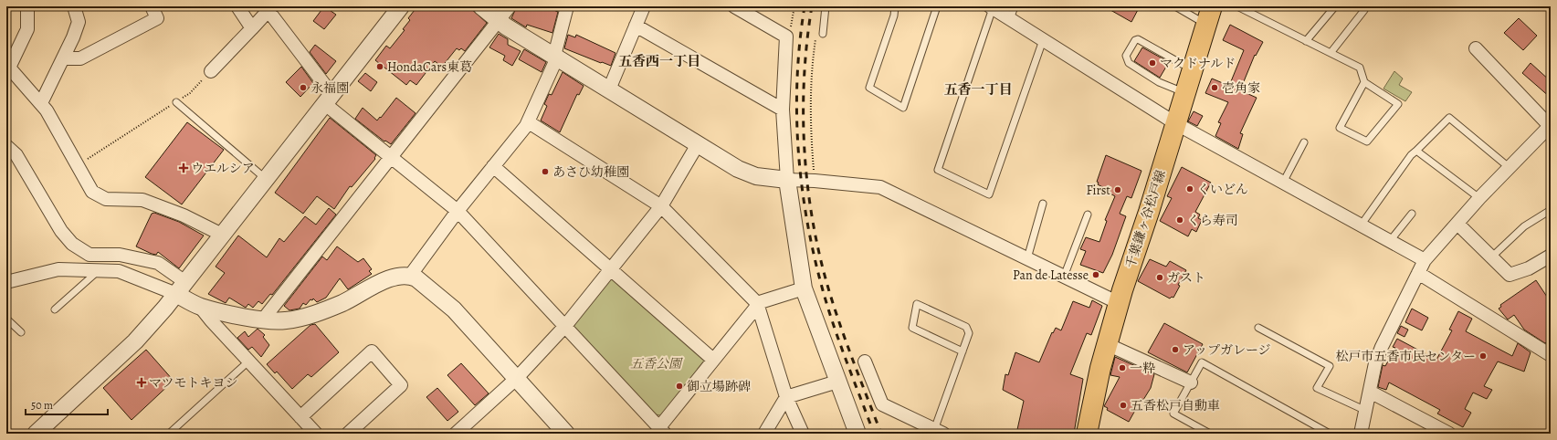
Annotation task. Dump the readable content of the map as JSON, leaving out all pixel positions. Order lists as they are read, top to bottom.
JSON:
{
  "streets": {
    "main road": ["千葉鎌ヶ谷松戸線"]
  },
  "districts": ["五香西一丁目", "五香一丁目"],
  "parks": ["五香公園"],
  "places": {
    "other": [
      "マクドナルド",
      "HondaCars東葛",
      "永福園",
      "壱角家",
      "あさひ幼稚園",
      "くいどん",
      "First",
      "くら寿司",
      "Pan de Latesse",
      "ガスト",
      "アップガレージ",
      "松戸市五香市民センター",
      "一粋",
      "御立場跡碑",
      "五香松戸自動車"
    ],
    "health": ["ウエルシア", "マツモトキヨシ"]
  },
  "scale_bar": "50 m"
}
